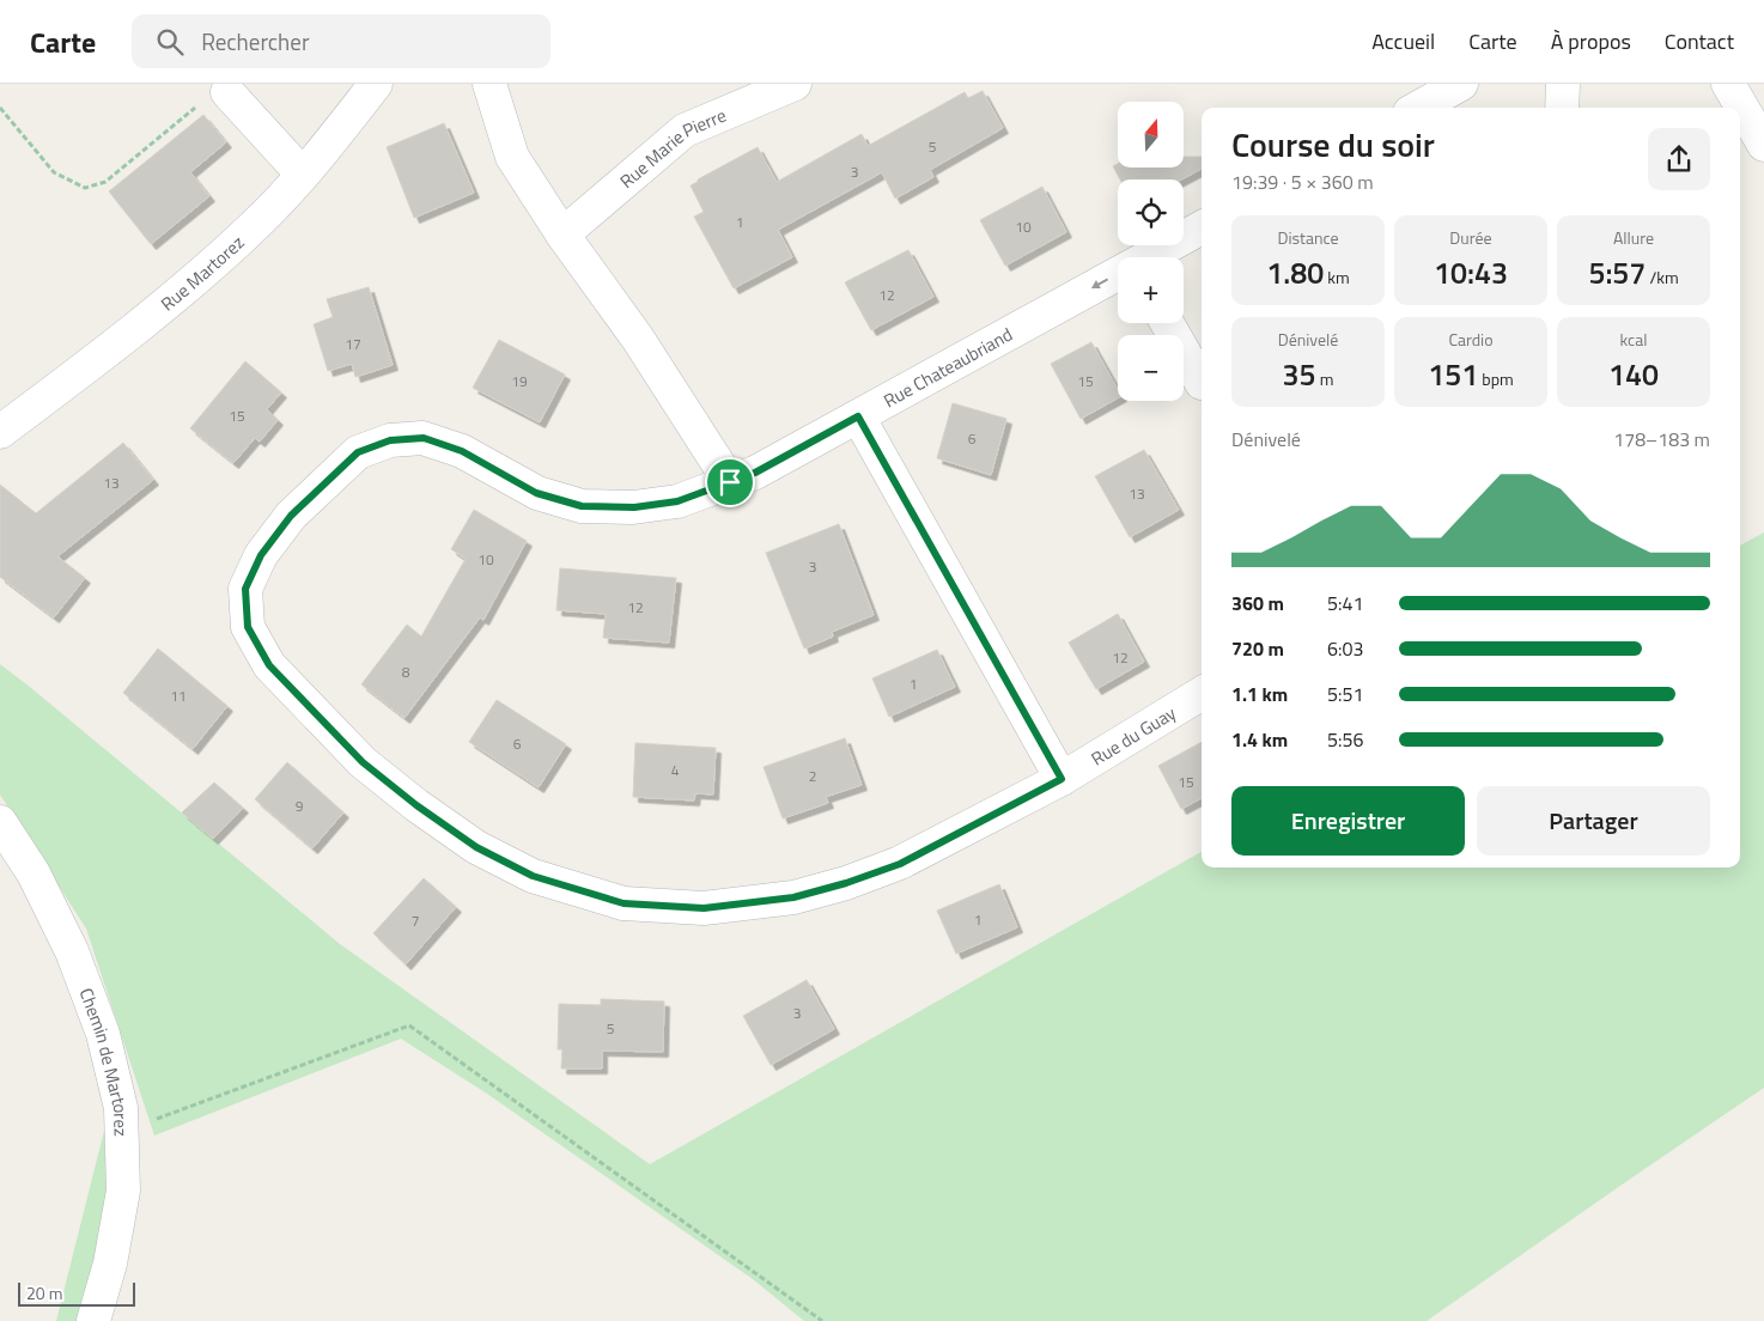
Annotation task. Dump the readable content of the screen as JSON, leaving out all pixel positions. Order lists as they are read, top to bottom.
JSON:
{
  "streets": {
    "street": [
      "Rue Marie Pierre",
      "Rue Martorez",
      "Rue Chateaubriand",
      "Rue du Guay",
      "Chemin de Martorez"
    ]
  },
  "crossings": [
    ["Rue Chateaubriand", "Rue du Guay"]
  ],
  "one_way": ["Rue Chateaubriand"],
  "house_numbers": [
    "5",
    "3",
    "1",
    "10",
    "12",
    "17",
    "19",
    "15",
    "15",
    "6",
    "13",
    "13",
    "10",
    "3",
    "12",
    "12",
    "8",
    "1",
    "11",
    "6",
    "4",
    "2",
    "15",
    "9",
    "1",
    "7",
    "3",
    "5"
  ],
  "scale_bar": "20 m",
  "north": "top",
  "page": {
    "header": "Carte",
    "search": "Rechercher",
    "nav": [
      "Accueil",
      "Carte",
      "À propos",
      "Contact"
    ],
    "map_buttons": ["+", "−"],
    "heading": ["Course du soir", "19:39 · 5 × 360 m"],
    "stats": [
      ["Distance", "1.80 km"],
      ["Durée", "10:43"],
      ["Allure", "5:57 /km"],
      ["Dénivelé", "35 m"],
      ["Cardio", "151 bpm"],
      ["kcal", "140"]
    ],
    "chart": ["Dénivelé", "178–183 m"],
    "list": [
      {
        "name": "360 m",
        "note": "5:41"
      },
      {
        "name": "720 m",
        "note": "6:03"
      },
      {
        "name": "1.1 km",
        "note": "5:51"
      },
      {
        "name": "1.4 km",
        "note": "5:56"
      }
    ],
    "buttons": ["Enregistrer", "Partager"],
    "scale": "20 m"
  }
}
